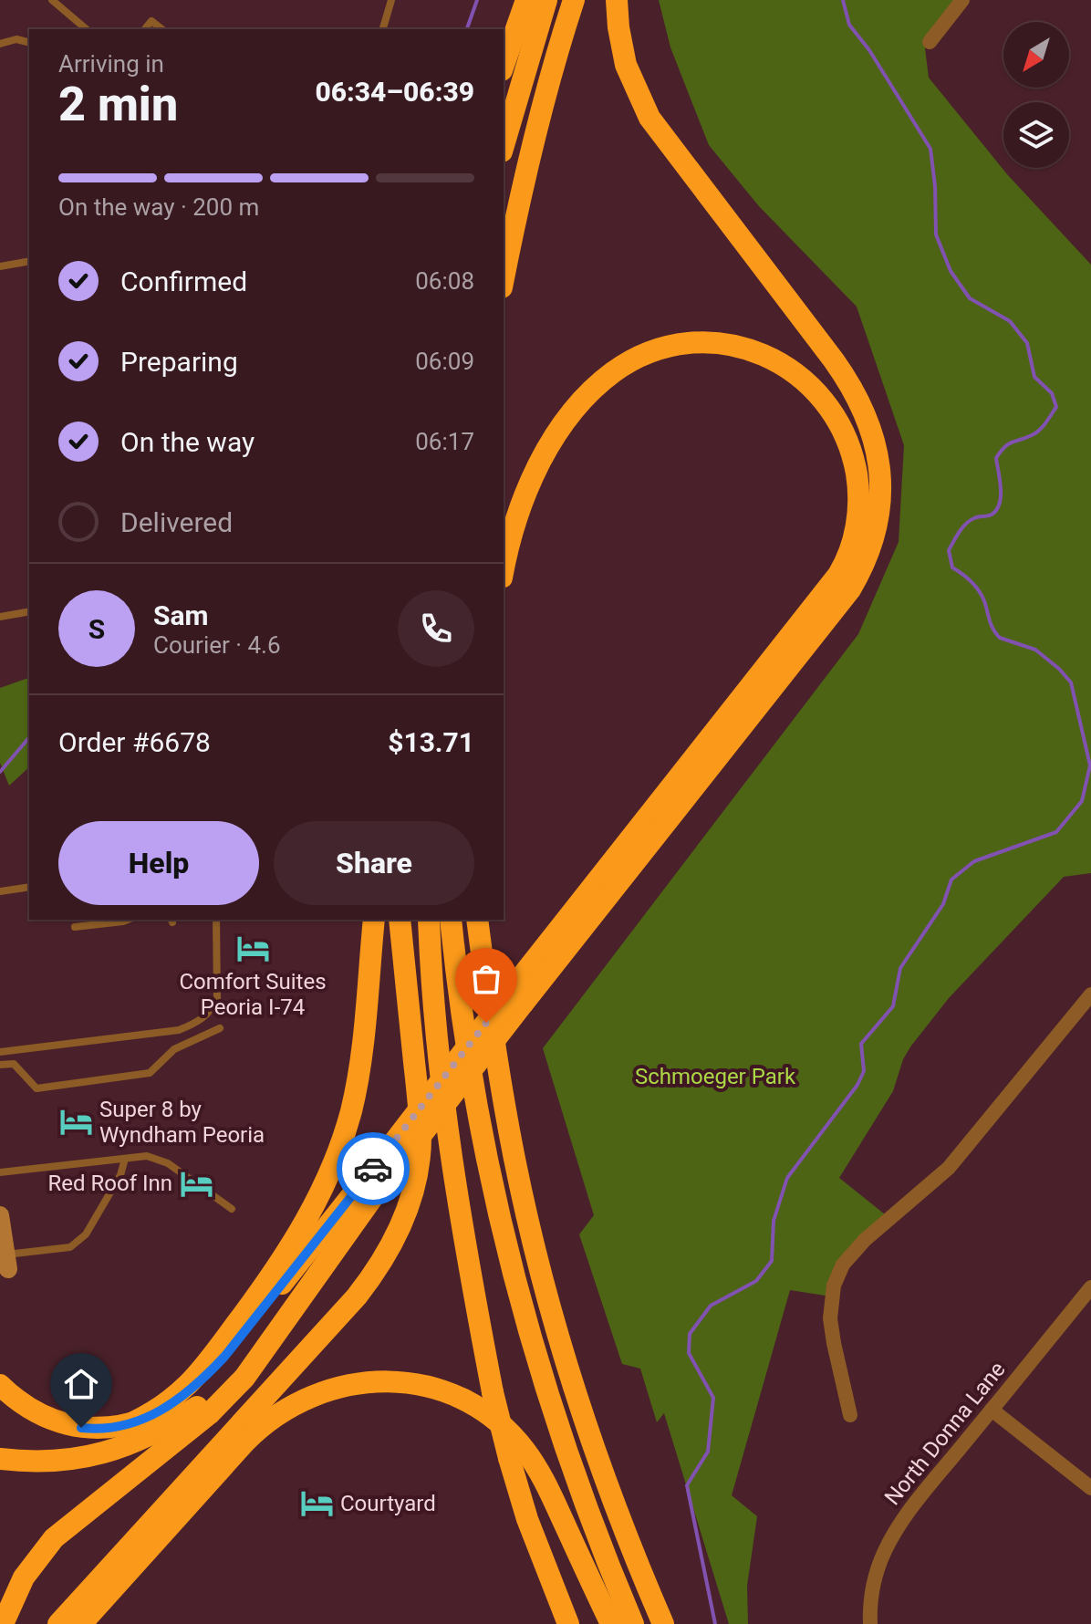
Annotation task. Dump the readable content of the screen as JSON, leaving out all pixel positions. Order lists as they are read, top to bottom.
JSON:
{
  "streets": {
    "street": ["North Donna Lane"]
  },
  "parks": ["Schmoeger Park"],
  "places": {
    "hotel": [
      "Comfort Suites Peoria I-74",
      "Super 8 by Wyndham Peoria",
      "Red Roof Inn",
      "Courtyard"
    ]
  },
  "north": "bottom left",
  "page": {
    "heading": ["2 min", "Arriving in", "06:34–06:39"],
    "panel": [
      "Sam",
      "Courier · 4.6",
      "Order #6678",
      "$13.71"
    ],
    "bar": "On the way · 200 m",
    "list": [
      ["Confirmed", "06:08"],
      ["Preparing", "06:09"],
      ["On the way", "06:17"],
      "Delivered"
    ],
    "round": "S",
    "buttons": ["Help", "Share"]
  }
}
